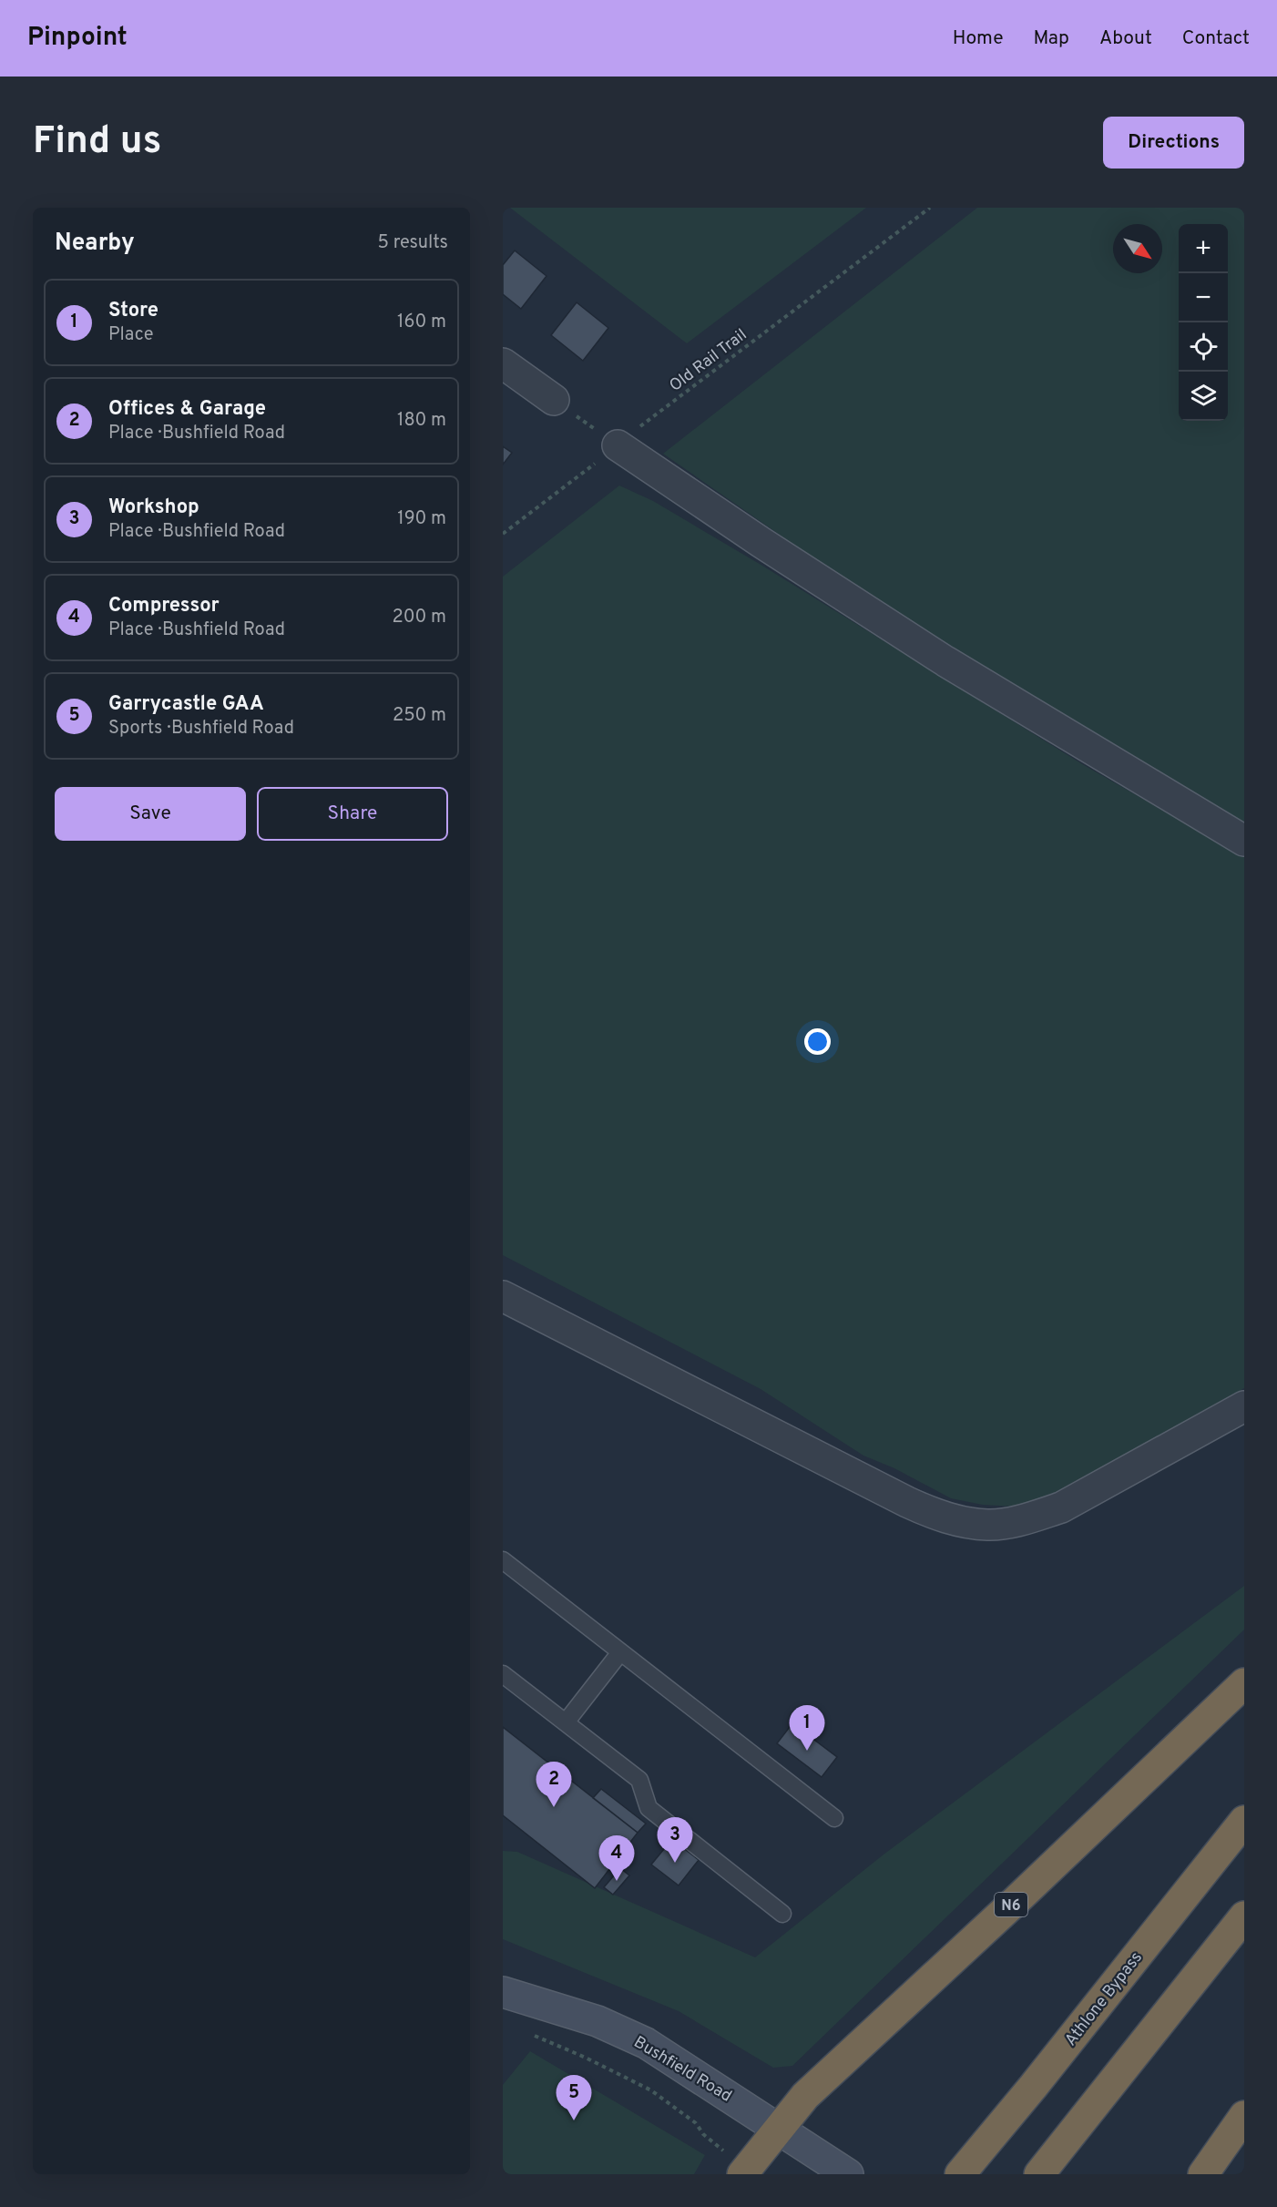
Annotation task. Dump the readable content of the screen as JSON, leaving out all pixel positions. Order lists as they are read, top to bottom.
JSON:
{
  "streets": {
    "highway": ["N6", "Athlone Bypass"],
    "main road": ["Bushfield Road"],
    "path": ["Old Rail Trail"]
  },
  "crossings": [
    ["N6", "Bushfield Road"]
  ],
  "north": "bottom right",
  "page": {
    "header": "Pinpoint",
    "nav": [
      "Home",
      "Map",
      "About",
      "Contact"
    ],
    "buttons": [
      "Directions",
      ["Save", "Share"]
    ],
    "title": "Find us",
    "heading": ["Nearby", "5 results"],
    "map_buttons": ["+", "−"],
    "list": [
      {
        "mark": "1",
        "name": "Store",
        "note": "Place",
        "value": "160 m"
      },
      {
        "mark": "2",
        "name": "Offices & Garage",
        "note": "Place · Bushfield Road",
        "value": "180 m"
      },
      {
        "mark": "3",
        "name": "Workshop",
        "note": "Place · Bushfield Road",
        "value": "190 m"
      },
      {
        "mark": "4",
        "name": "Compressor",
        "note": "Place · Bushfield Road",
        "value": "200 m"
      },
      {
        "mark": "5",
        "name": "Garrycastle GAA",
        "note": "Sports · Bushfield Road",
        "value": "250 m"
      }
    ],
    "pins": [
      "1",
      "2",
      "3",
      "4",
      "5"
    ]
  }
}
